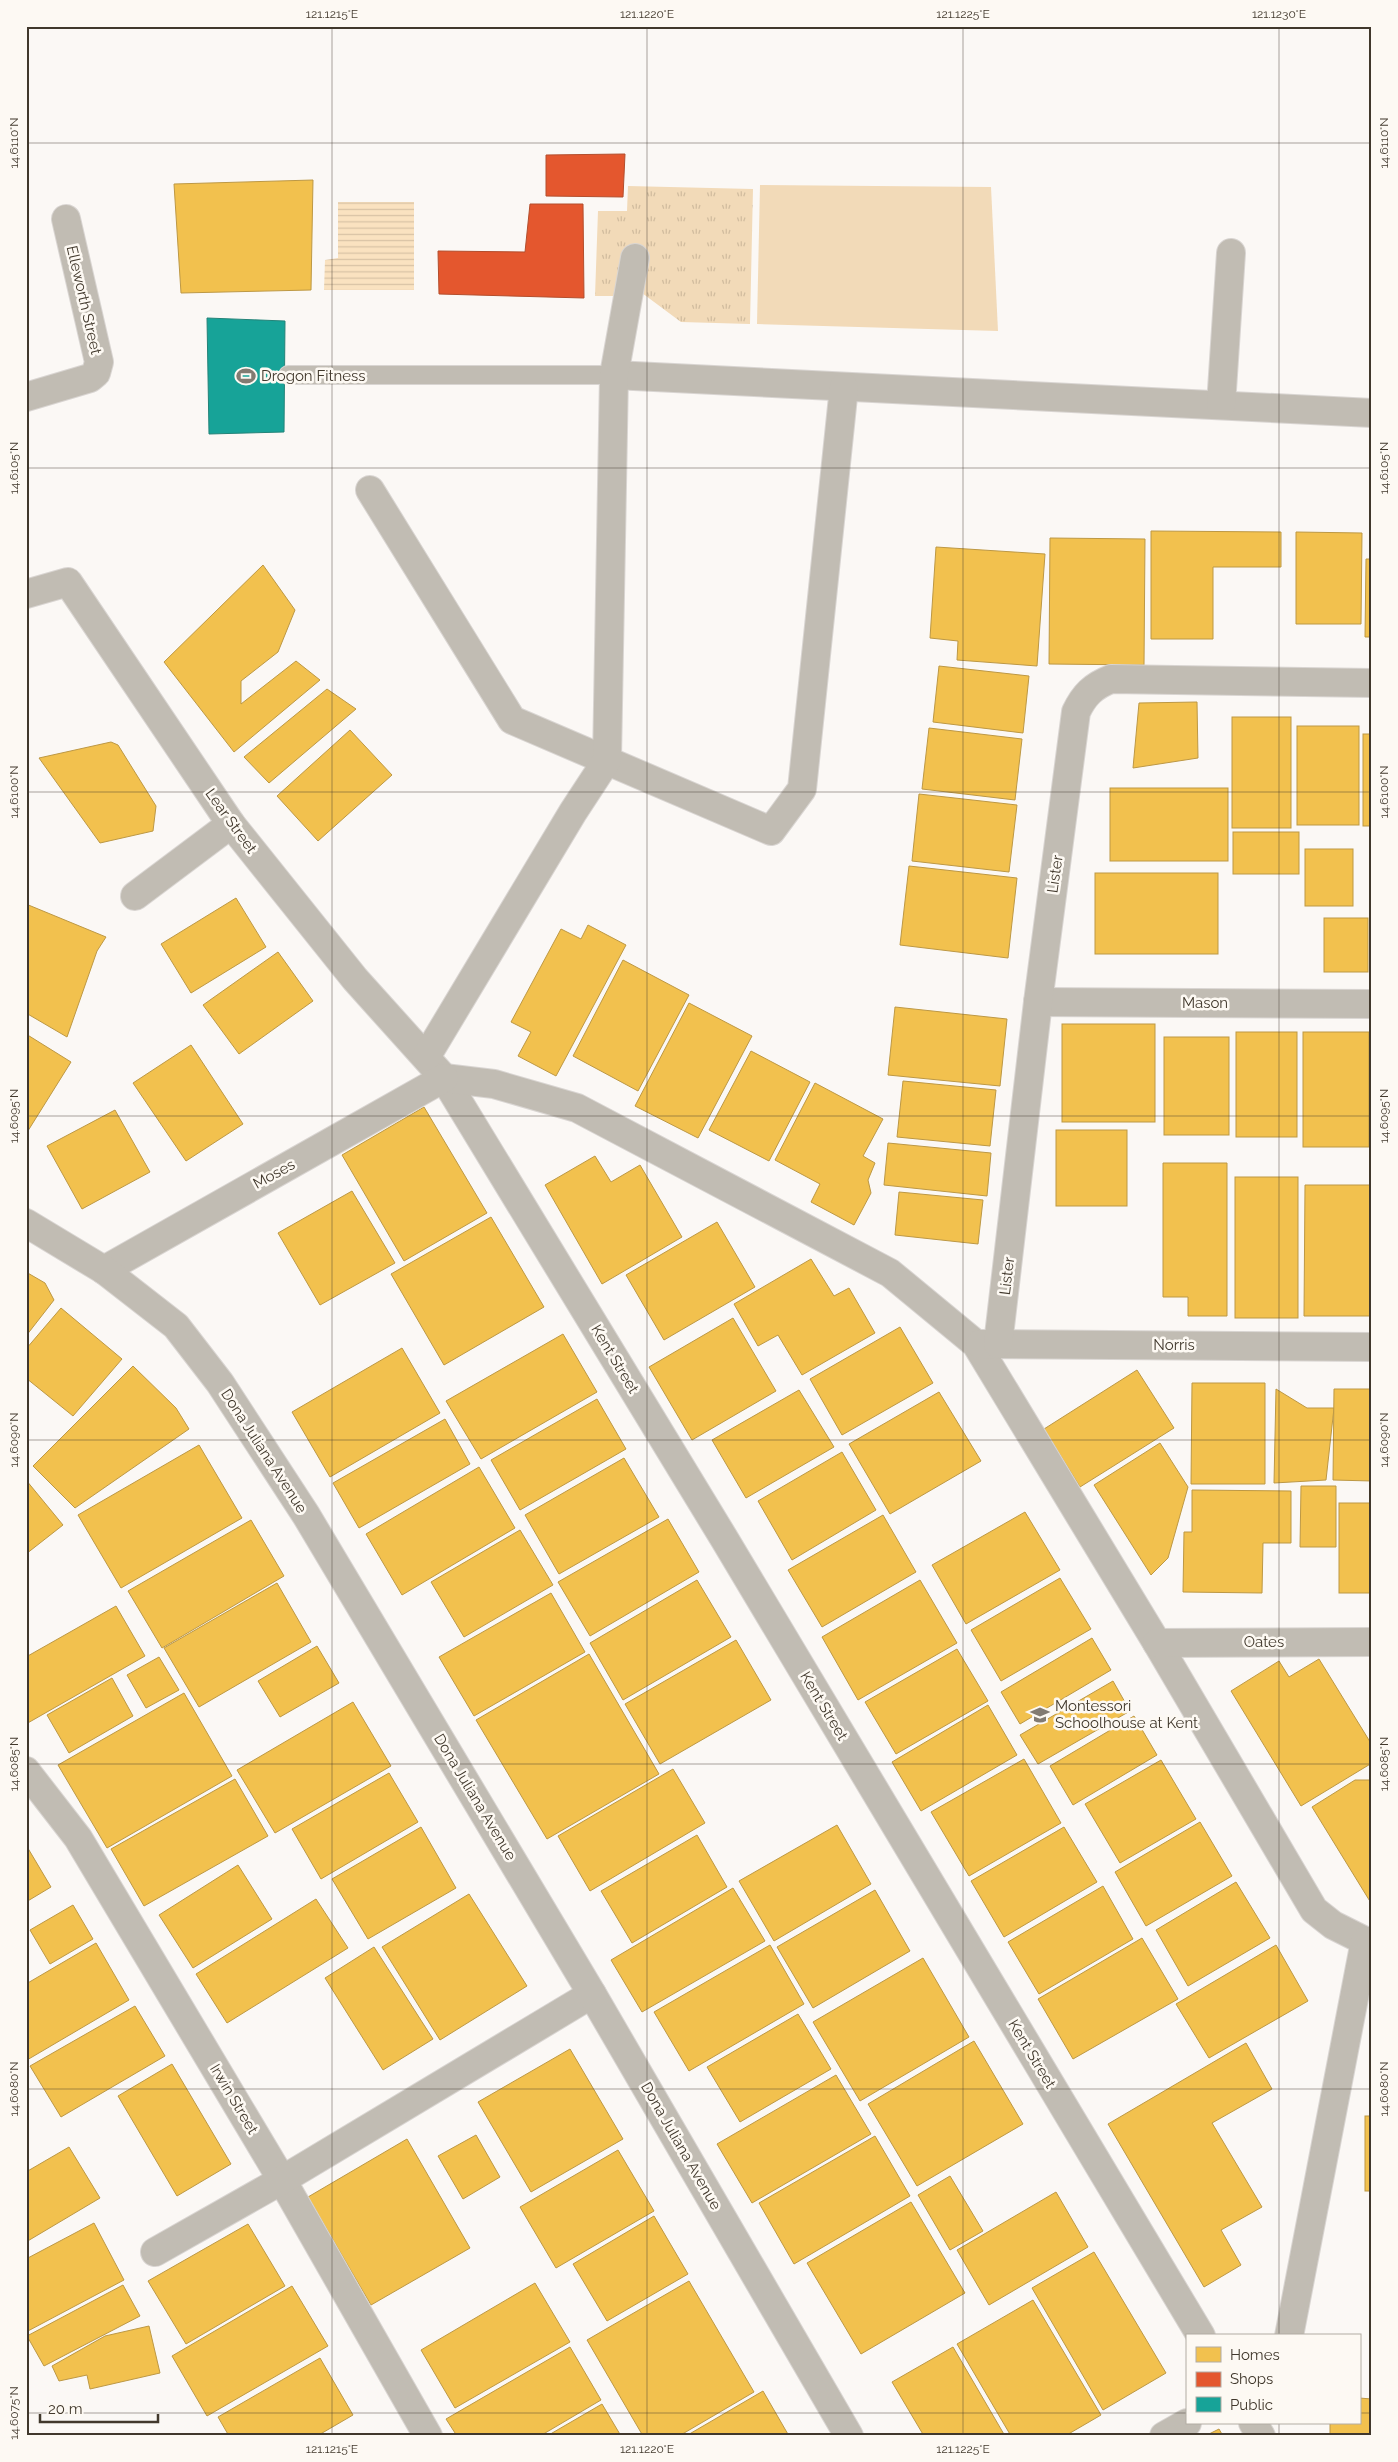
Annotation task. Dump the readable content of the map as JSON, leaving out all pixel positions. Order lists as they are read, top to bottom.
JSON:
{
  "streets": {
    "street": [
      "Elleworth Street",
      "Lear Street",
      "Lister",
      "Mason",
      "Moses",
      "Norris",
      "Kent Street",
      "Dona Juliana Avenue",
      "Oates",
      "Irwin Street"
    ]
  },
  "crossings": [
    ["Lear Street", "Moses"],
    ["Lear Street", "Kent Street"],
    ["Lister", "Mason"],
    ["Lister", "Norris"],
    ["Moses", "Kent Street"],
    ["Moses", "Dona Juliana Avenue"]
  ],
  "places": {
    "sports": ["Drogon Fitness"],
    "school or university": ["Montessori Schoolhouse at Kent"]
  },
  "legend": ["Homes", "Shops", "Public"],
  "scale_bar": "20 m",
  "coordinates": [
    "121.1215°E",
    "121.1220°E",
    "121.1225°E",
    "121.1230°E",
    "14.6110°N",
    "14.6105°N",
    "14.6100°N",
    "14.6095°N",
    "14.6090°N",
    "14.6085°N",
    "14.6080°N",
    "14.6075°N"
  ]
}
